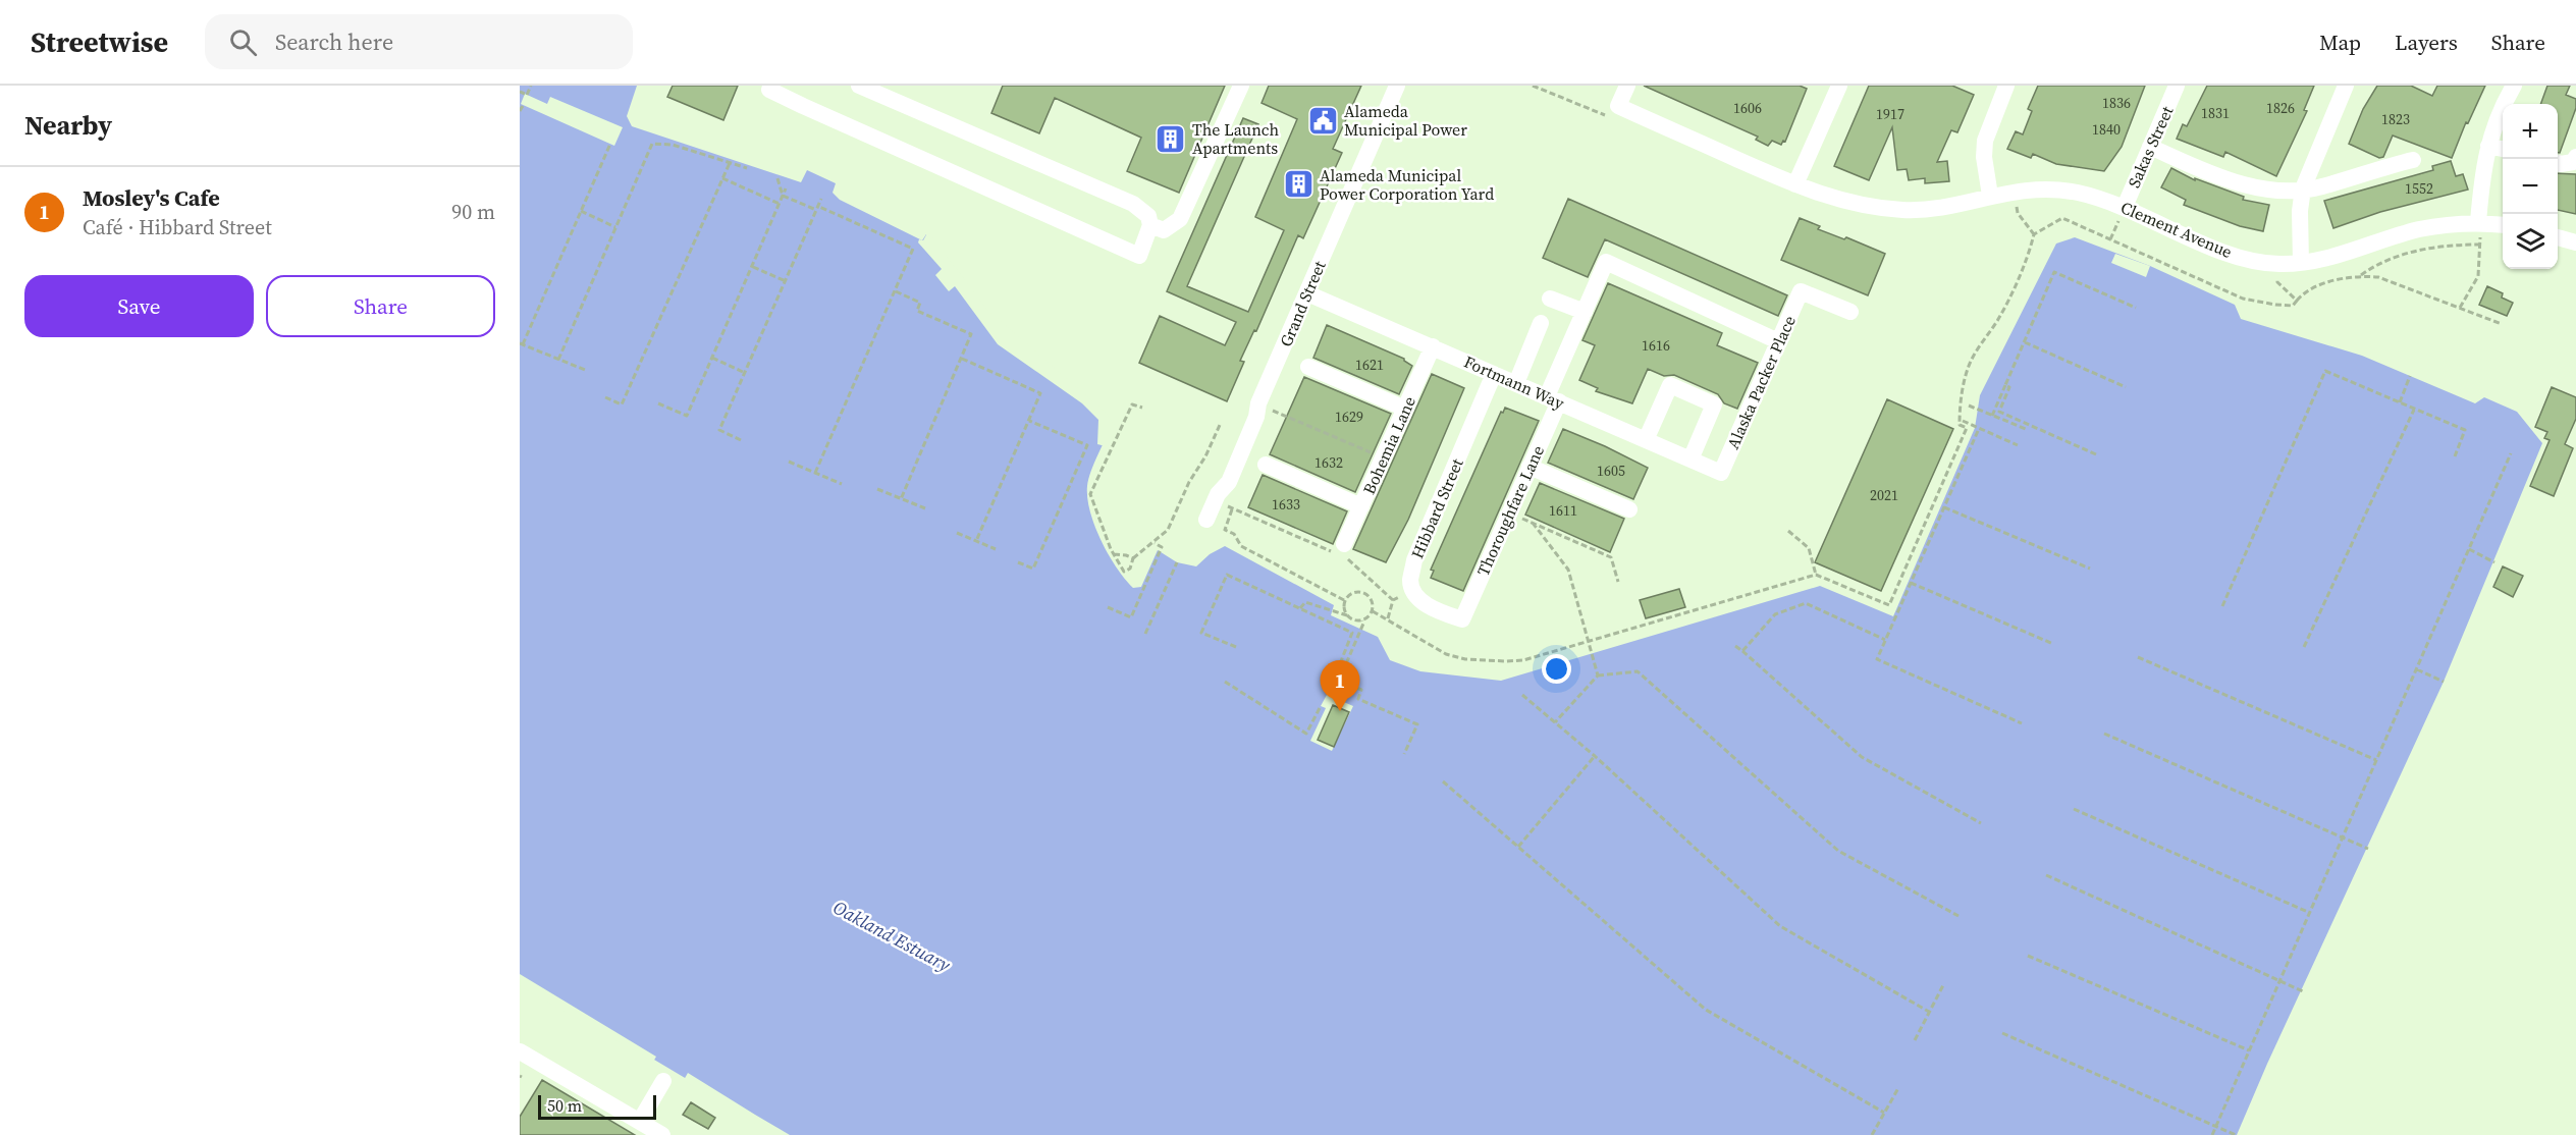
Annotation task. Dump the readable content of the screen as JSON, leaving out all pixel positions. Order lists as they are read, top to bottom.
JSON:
{
  "streets": {
    "street": [
      "Sakas Street",
      "Grand Street",
      "Fortmann Way",
      "Alaska Packer Place",
      "Bohemia Lane",
      "Hibbard Street",
      "Thoroughfare Lane"
    ]
  },
  "crossings": [
    ["Grand Street", "Fortmann Way"],
    ["Fortmann Way", "Alaska Packer Place"],
    ["Fortmann Way", "Bohemia Lane"],
    ["Fortmann Way", "Hibbard Street"],
    ["Fortmann Way", "Thoroughfare Lane"],
    ["Alaska Packer Place", "Thoroughfare Lane"],
    ["Hibbard Street", "Thoroughfare Lane"]
  ],
  "water": ["Oakland Estuary"],
  "places": {
    "public building": ["Alameda Municipal Power"],
    "building": ["The Launch Apartments", "Alameda Municipal Power Corporation Yard"]
  },
  "house_numbers": [
    "1836",
    "1606",
    "1826",
    "1831",
    "1917",
    "1823",
    "1840",
    "1552",
    "1616",
    "1621",
    "1629",
    "1632",
    "1605",
    "2021",
    "1633",
    "1611"
  ],
  "scale_bar": "50 m",
  "page": {
    "header": "Streetwise",
    "search": "Search here",
    "nav": ["Map", "Layers", "Share"],
    "heading": "Nearby",
    "map_buttons": ["+", "−"],
    "list": [
      {
        "mark": "1",
        "name": "Mosley's Cafe",
        "note": "Café · Hibbard Street",
        "value": "90 m"
      }
    ],
    "buttons": ["Save", "Share"],
    "pins": "1",
    "scale": "50 m"
  }
}
